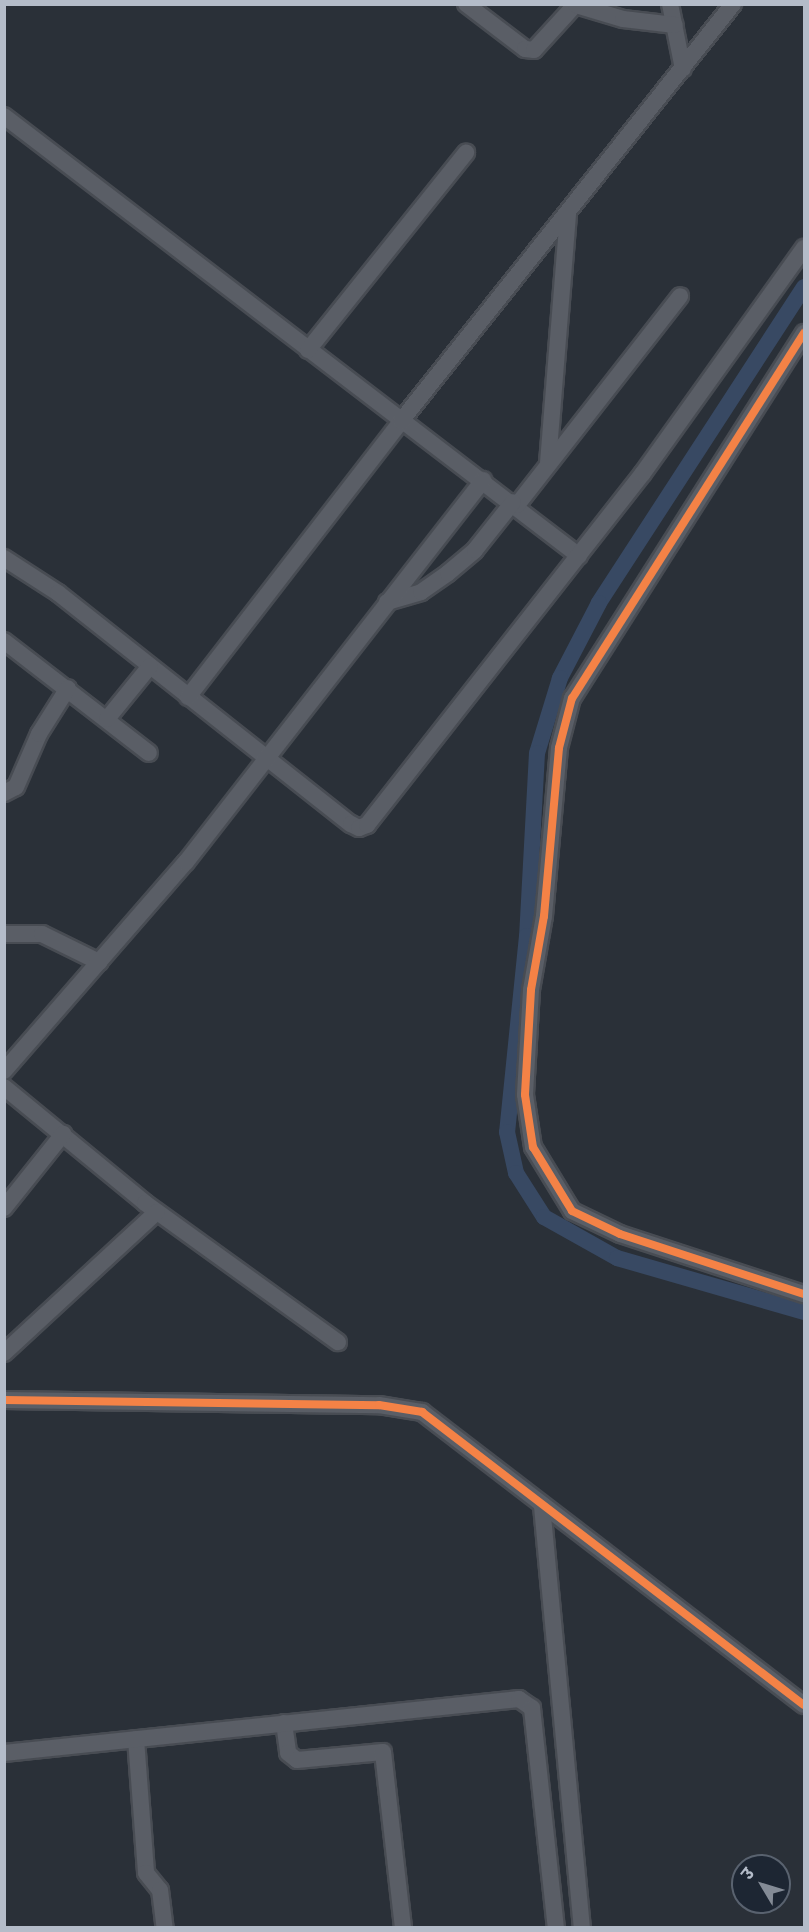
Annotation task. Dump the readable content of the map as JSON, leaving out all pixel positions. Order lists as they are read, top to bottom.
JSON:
{
  "north": "top left"
}
